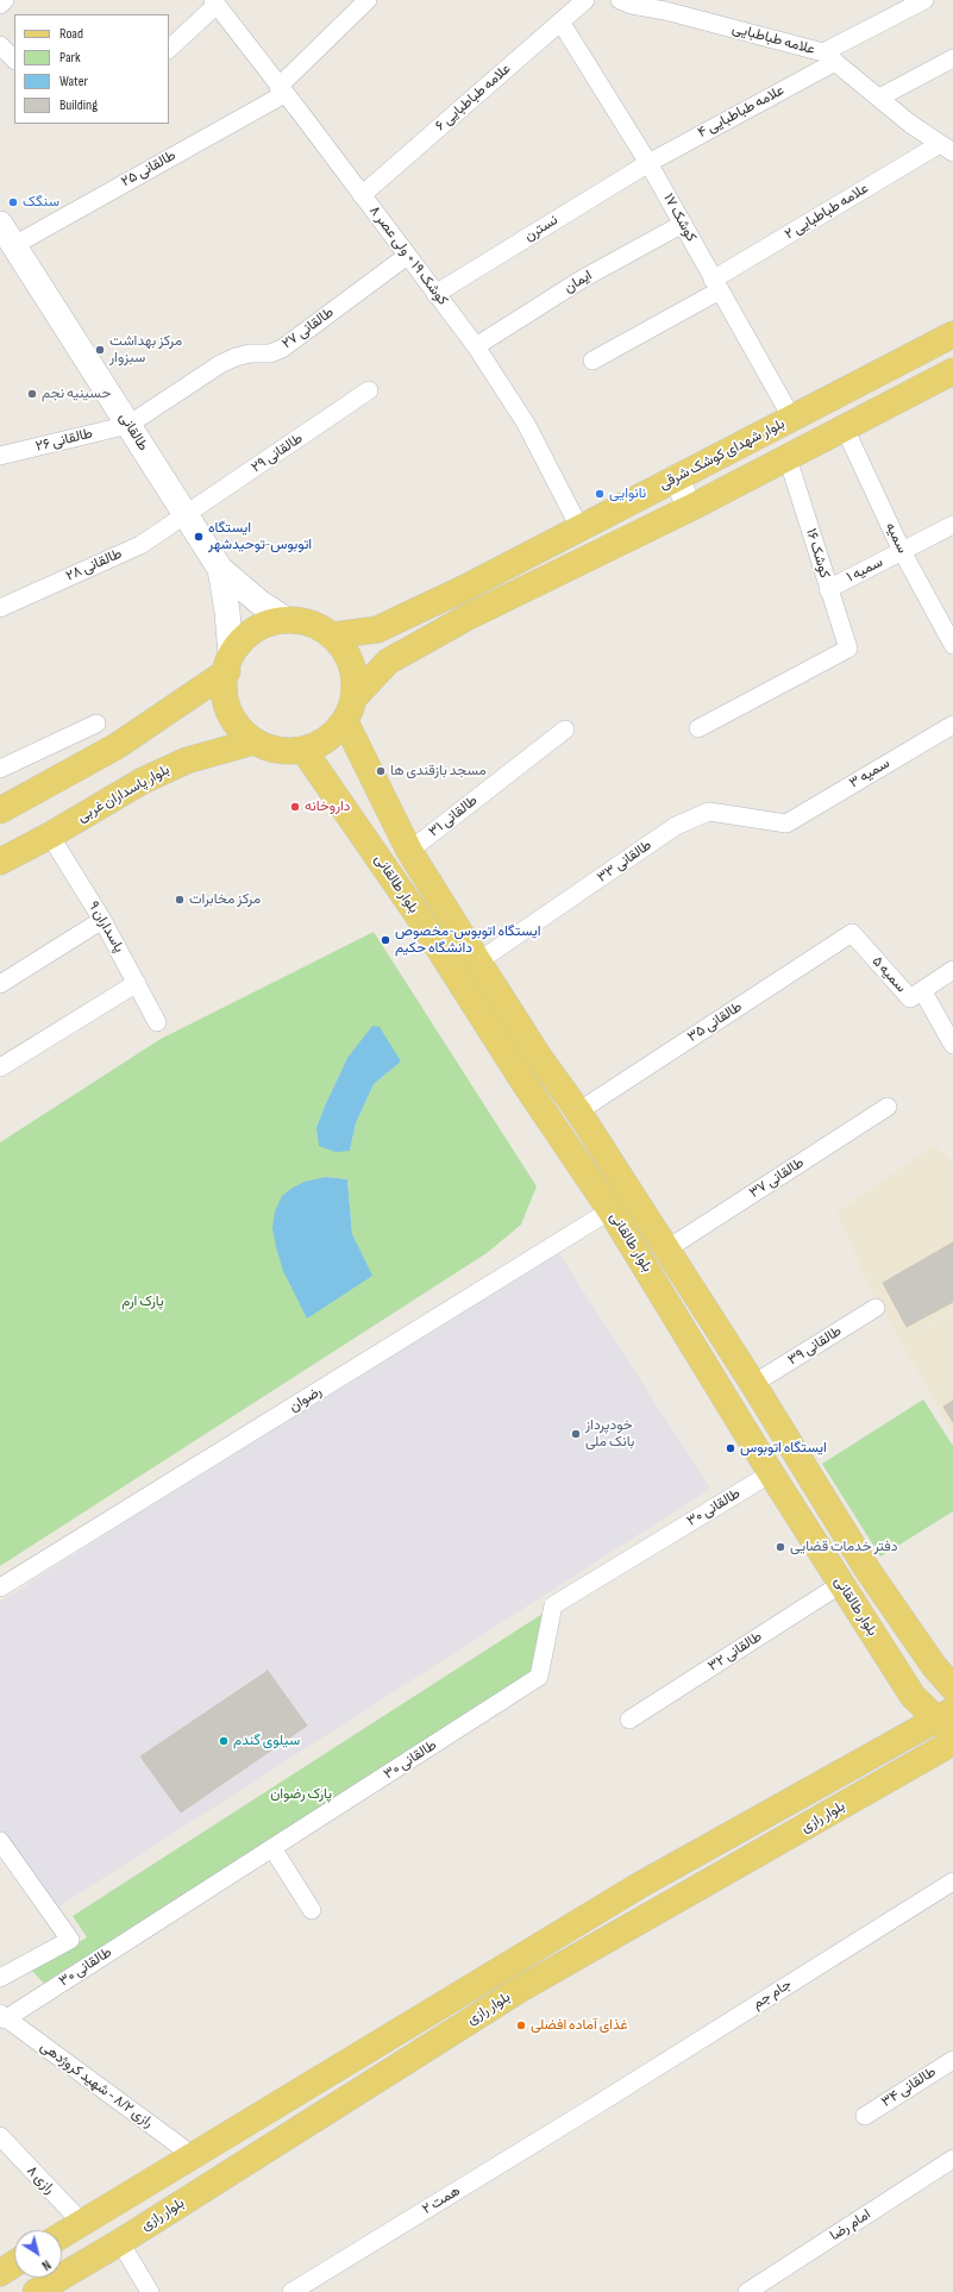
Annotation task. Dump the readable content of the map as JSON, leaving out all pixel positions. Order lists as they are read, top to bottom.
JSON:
{
  "streets": {
    "main road": [
      "طالقانی",
      "بلوار شهدای کوشک شرقی",
      "بلوار پاسداران غربی",
      "بلوار طالقانی",
      "بلوار رازی"
    ],
    "street": [
      "علامه طباطبایی",
      "علامه طباطبایی ۶",
      "علامه طباطبایی ۴",
      "طالقانی ۲۵",
      "علامه طباطبایی ۲",
      "کوشک ۱۷",
      "نسترن",
      "کوشک ۱۹ + ولی عصر ۸",
      "ایمان",
      "طالقانی ۲۷",
      "طالقانی ۲۶",
      "طالقانی ۲۹",
      "سمیه",
      "کوشک ۱۶",
      "طالقانی ۲۸",
      "سمیه ۱",
      "سمیه ۳",
      "طالقانی ۳۱",
      "طالقانی ۳۳",
      "پاسداران ۹",
      "سمیه ۵",
      "طالقانی ۳۵",
      "طالقانی ۳۷",
      "طالقانی ۳۹",
      "رضوان",
      "طالقانی ۳۰",
      "طالقانی ۳۲",
      "جام جم",
      "رازی ۸/۲ - شهید کروژدهی",
      "طالقانی ۳۴",
      "رازی ۸",
      "همت ۲",
      "امام رضا"
    ]
  },
  "crossings": [
    ["علامه طباطبایی", "علامه طباطبایی ۴"],
    ["علامه طباطبایی", "علامه طباطبایی ۲"],
    ["علامه طباطبایی ۶", "کوشک ۱۷"],
    ["علامه طباطبایی ۶", "کوشک ۱۹ + ولی عصر ۸"],
    ["علامه طباطبایی ۴", "کوشک ۱۷"],
    ["علامه طباطبایی ۴", "نسترن"],
    ["طالقانی ۲۵", "کوشک ۱۹ + ولی عصر ۸"],
    ["طالقانی ۲۵", "طالقانی"],
    ["علامه طباطبایی ۲", "کوشک ۱۷"],
    ["کوشک ۱۷", "نسترن"],
    ["کوشک ۱۷", "ایمان"],
    ["کوشک ۱۷", "بلوار شهدای کوشک شرقی"],
    ["نسترن", "کوشک ۱۹ + ولی عصر ۸"],
    ["کوشک ۱۹ + ولی عصر ۸", "ایمان"],
    ["کوشک ۱۹ + ولی عصر ۸", "طالقانی ۲۷"],
    ["کوشک ۱۹ + ولی عصر ۸", "بلوار شهدای کوشک شرقی"],
    ["طالقانی ۲۷", "طالقانی"],
    ["طالقانی ۲۷", "طالقانی ۲۶"],
    ["طالقانی", "طالقانی ۲۶"],
    ["طالقانی", "طالقانی ۲۹"],
    ["طالقانی", "طالقانی ۲۸"],
    ["طالقانی ۲۹", "طالقانی ۲۸"],
    ["بلوار شهدای کوشک شرقی", "بلوار پاسداران غربی"],
    ["بلوار شهدای کوشک شرقی", "بلوار طالقانی"],
    ["سمیه", "سمیه ۱"],
    ["کوشک ۱۶", "سمیه ۱"],
    ["سمیه ۳", "طالقانی ۳۳"],
    ["بلوار پاسداران غربی", "بلوار طالقانی"],
    ["بلوار پاسداران غربی", "پاسداران ۹"],
    ["طالقانی ۳۱", "بلوار طالقانی"],
    ["طالقانی ۳۳", "بلوار طالقانی"],
    ["بلوار طالقانی", "طالقانی ۳۵"],
    ["بلوار طالقانی", "طالقانی ۳۷"],
    ["بلوار طالقانی", "طالقانی ۳۹"],
    ["بلوار طالقانی", "رضوان"],
    ["بلوار طالقانی", "طالقانی ۳۰"],
    ["بلوار طالقانی", "طالقانی ۳۲"],
    ["بلوار طالقانی", "بلوار رازی"],
    ["سمیه ۵", "طالقانی ۳۵"],
    ["طالقانی ۳۰", "رازی ۸/۲ - شهید کروژدهی"],
    ["بلوار رازی", "رازی ۸/۲ - شهید کروژدهی"],
    ["بلوار رازی", "رازی ۸"],
    ["جام جم", "همت ۲"]
  ],
  "parks": ["پارک ارم", "پارک رضوان"],
  "places": [
    "سنگک",
    "مرکز بهداشت سبزوار",
    "حسینیه نجم",
    "نانوایی",
    "ایستگاه اتوبوس-توحیدشهر",
    "مسجد بازقندی ها",
    "داروخانه",
    "مرکز مخابرات",
    "ایستگاه اتوبوس-مخصوص دانشگاه حکیم",
    "خودپرداز بانک ملی",
    "ایستگاه اتوبوس",
    "دفتر خدمات قضایی",
    "سیلوی گندم",
    "غذای آماده افضلی"
  ],
  "legend": [
    "Road",
    "Park",
    "Water",
    "Building"
  ],
  "north": "bottom right"
}
